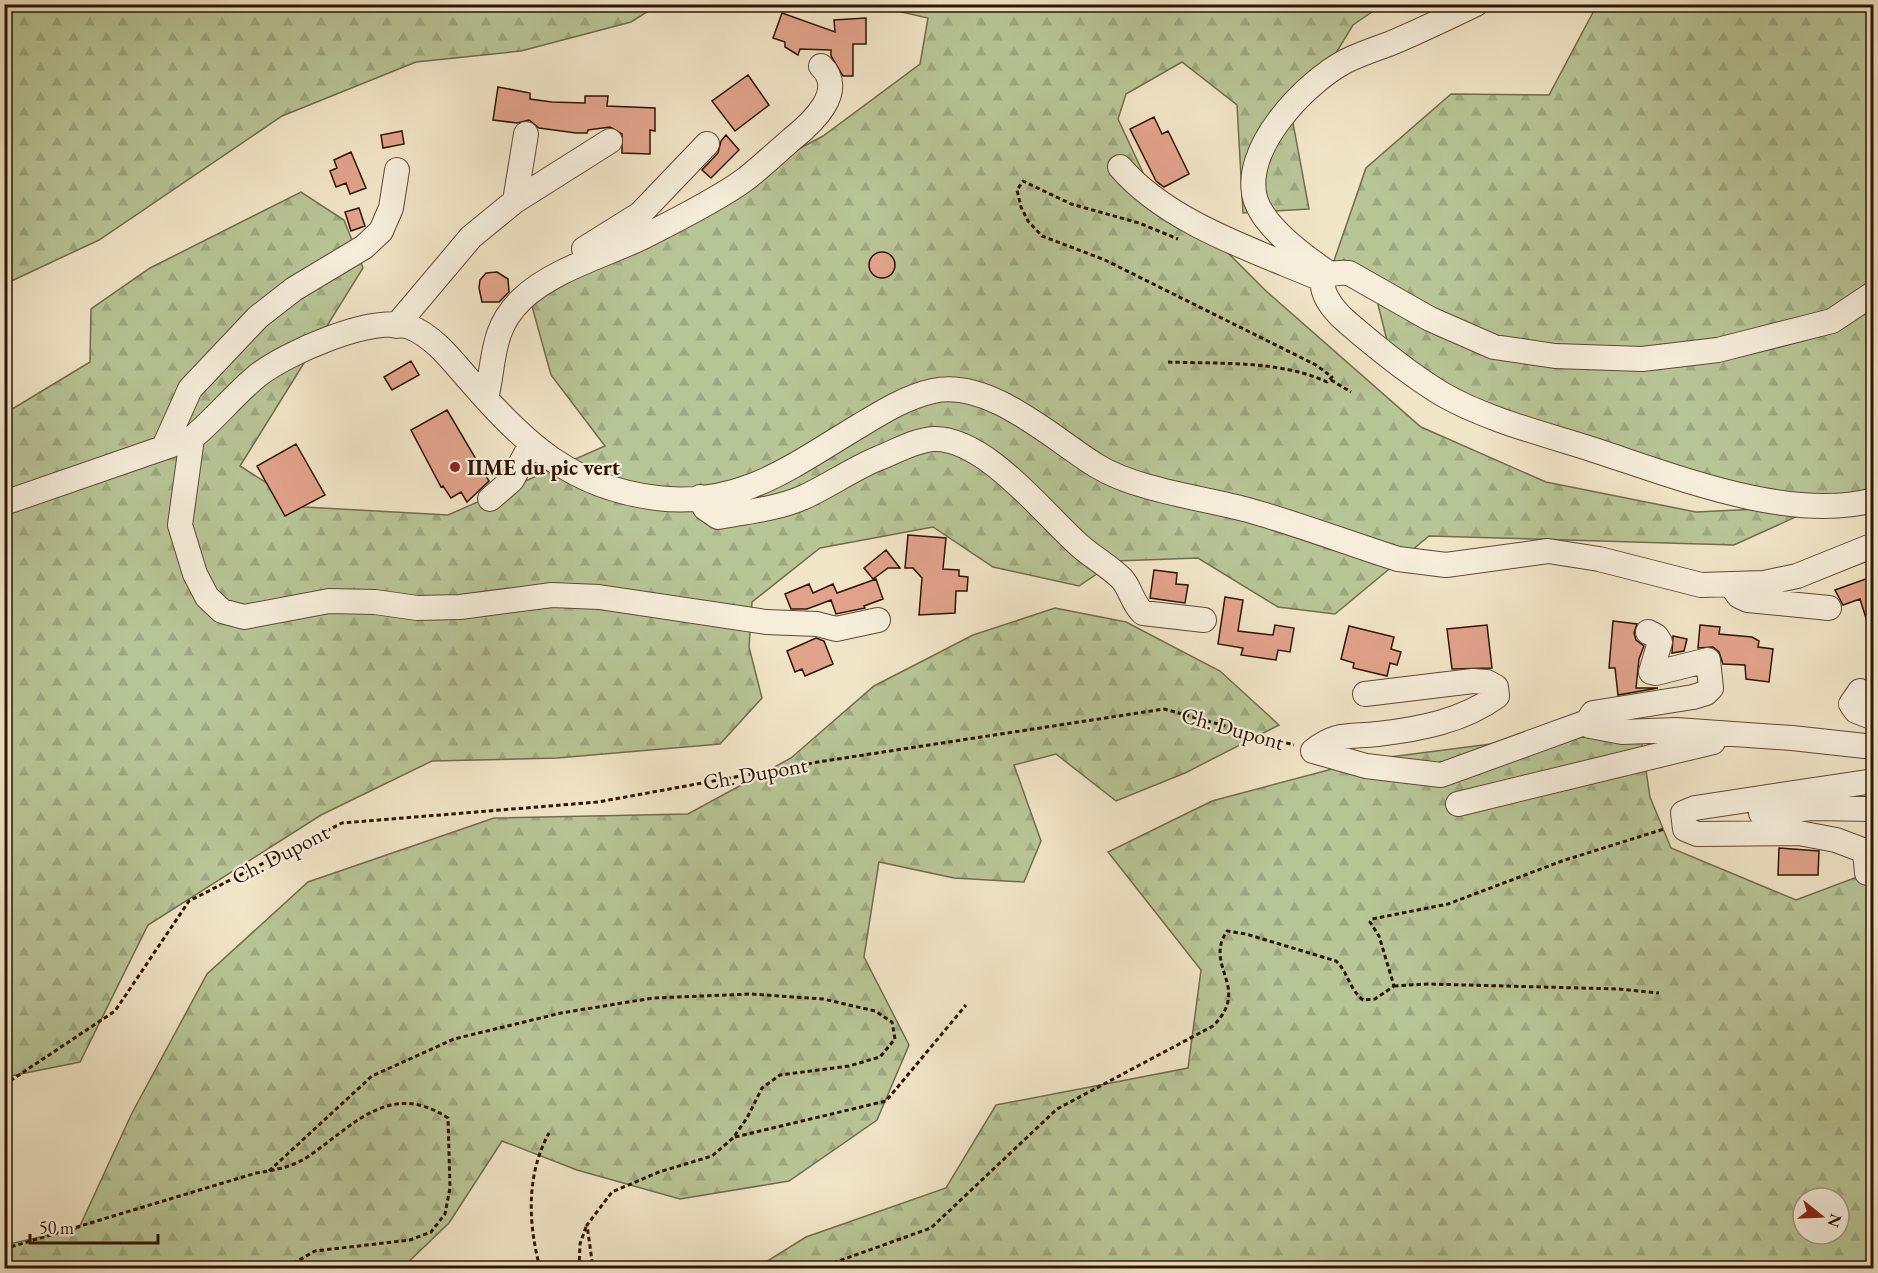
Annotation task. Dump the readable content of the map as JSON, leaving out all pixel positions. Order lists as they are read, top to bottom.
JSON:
{
  "streets": {
    "street": ["Ch. Dupont"]
  },
  "places": ["IIME du pic vert"],
  "scale_bar": "50 m",
  "north": "right"
}
